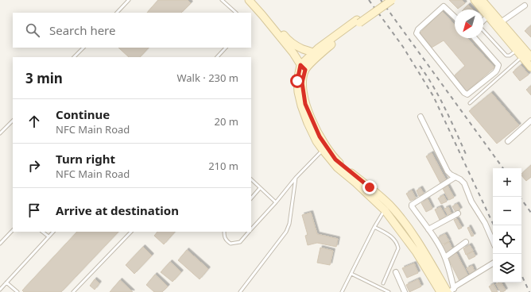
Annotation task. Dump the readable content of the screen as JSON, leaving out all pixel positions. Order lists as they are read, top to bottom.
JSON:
{
  "north": "bottom left",
  "page": {
    "search": "Search here",
    "heading": ["3 min", "Walk · 230 m"],
    "list": [
      ["Continue", "NFC Main Road", "20 m"],
      ["Turn right", "NFC Main Road", "210 m"],
      "Arrive at destination"
    ],
    "map_buttons": ["+", "−"]
  }
}
